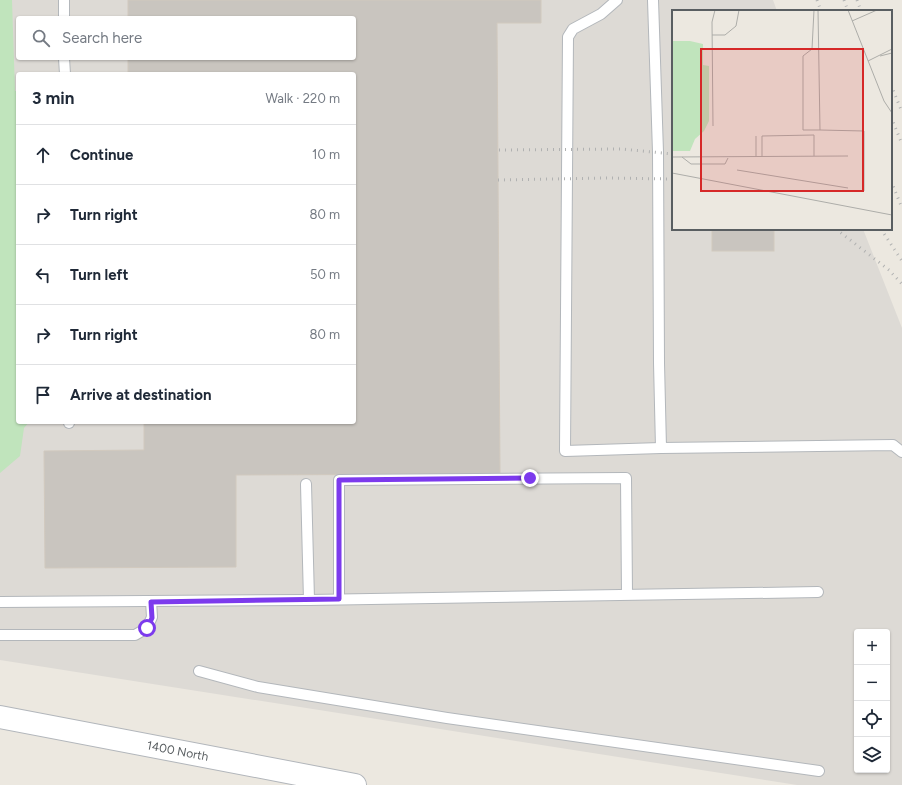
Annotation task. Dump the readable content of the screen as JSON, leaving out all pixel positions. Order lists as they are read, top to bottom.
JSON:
{
  "streets": {
    "main road": ["1400 North"]
  },
  "page": {
    "search": "Search here",
    "heading": ["3 min", "Walk · 220 m"],
    "list": [
      ["Continue", "10 m"],
      ["Turn right", "80 m"],
      ["Turn left", "50 m"],
      ["Turn right", "80 m"],
      "Arrive at destination"
    ],
    "map_buttons": ["+", "−"]
  }
}
